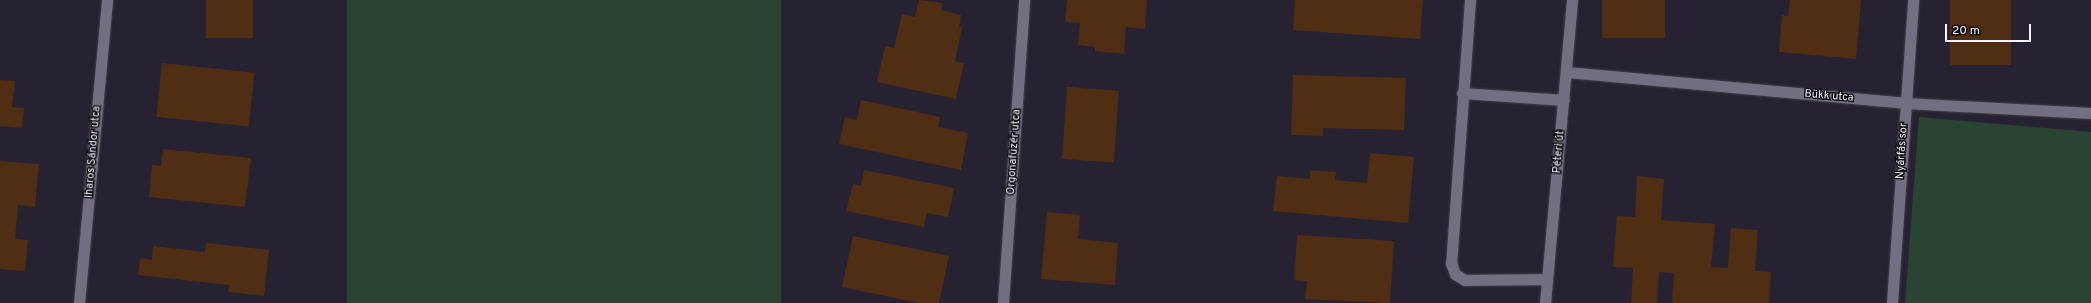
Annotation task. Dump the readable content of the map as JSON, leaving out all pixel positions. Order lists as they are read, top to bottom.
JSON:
{
  "streets": {
    "street": [
      "Bükk utca",
      "Nyárfás sor",
      "Iharos Sándor utca",
      "Orgonafüzér utca",
      "Péteri út"
    ]
  },
  "crossings": [
    ["Bükk utca", "Nyárfás sor"],
    ["Bükk utca", "Péteri út"]
  ],
  "scale_bar": "20 m"
}
